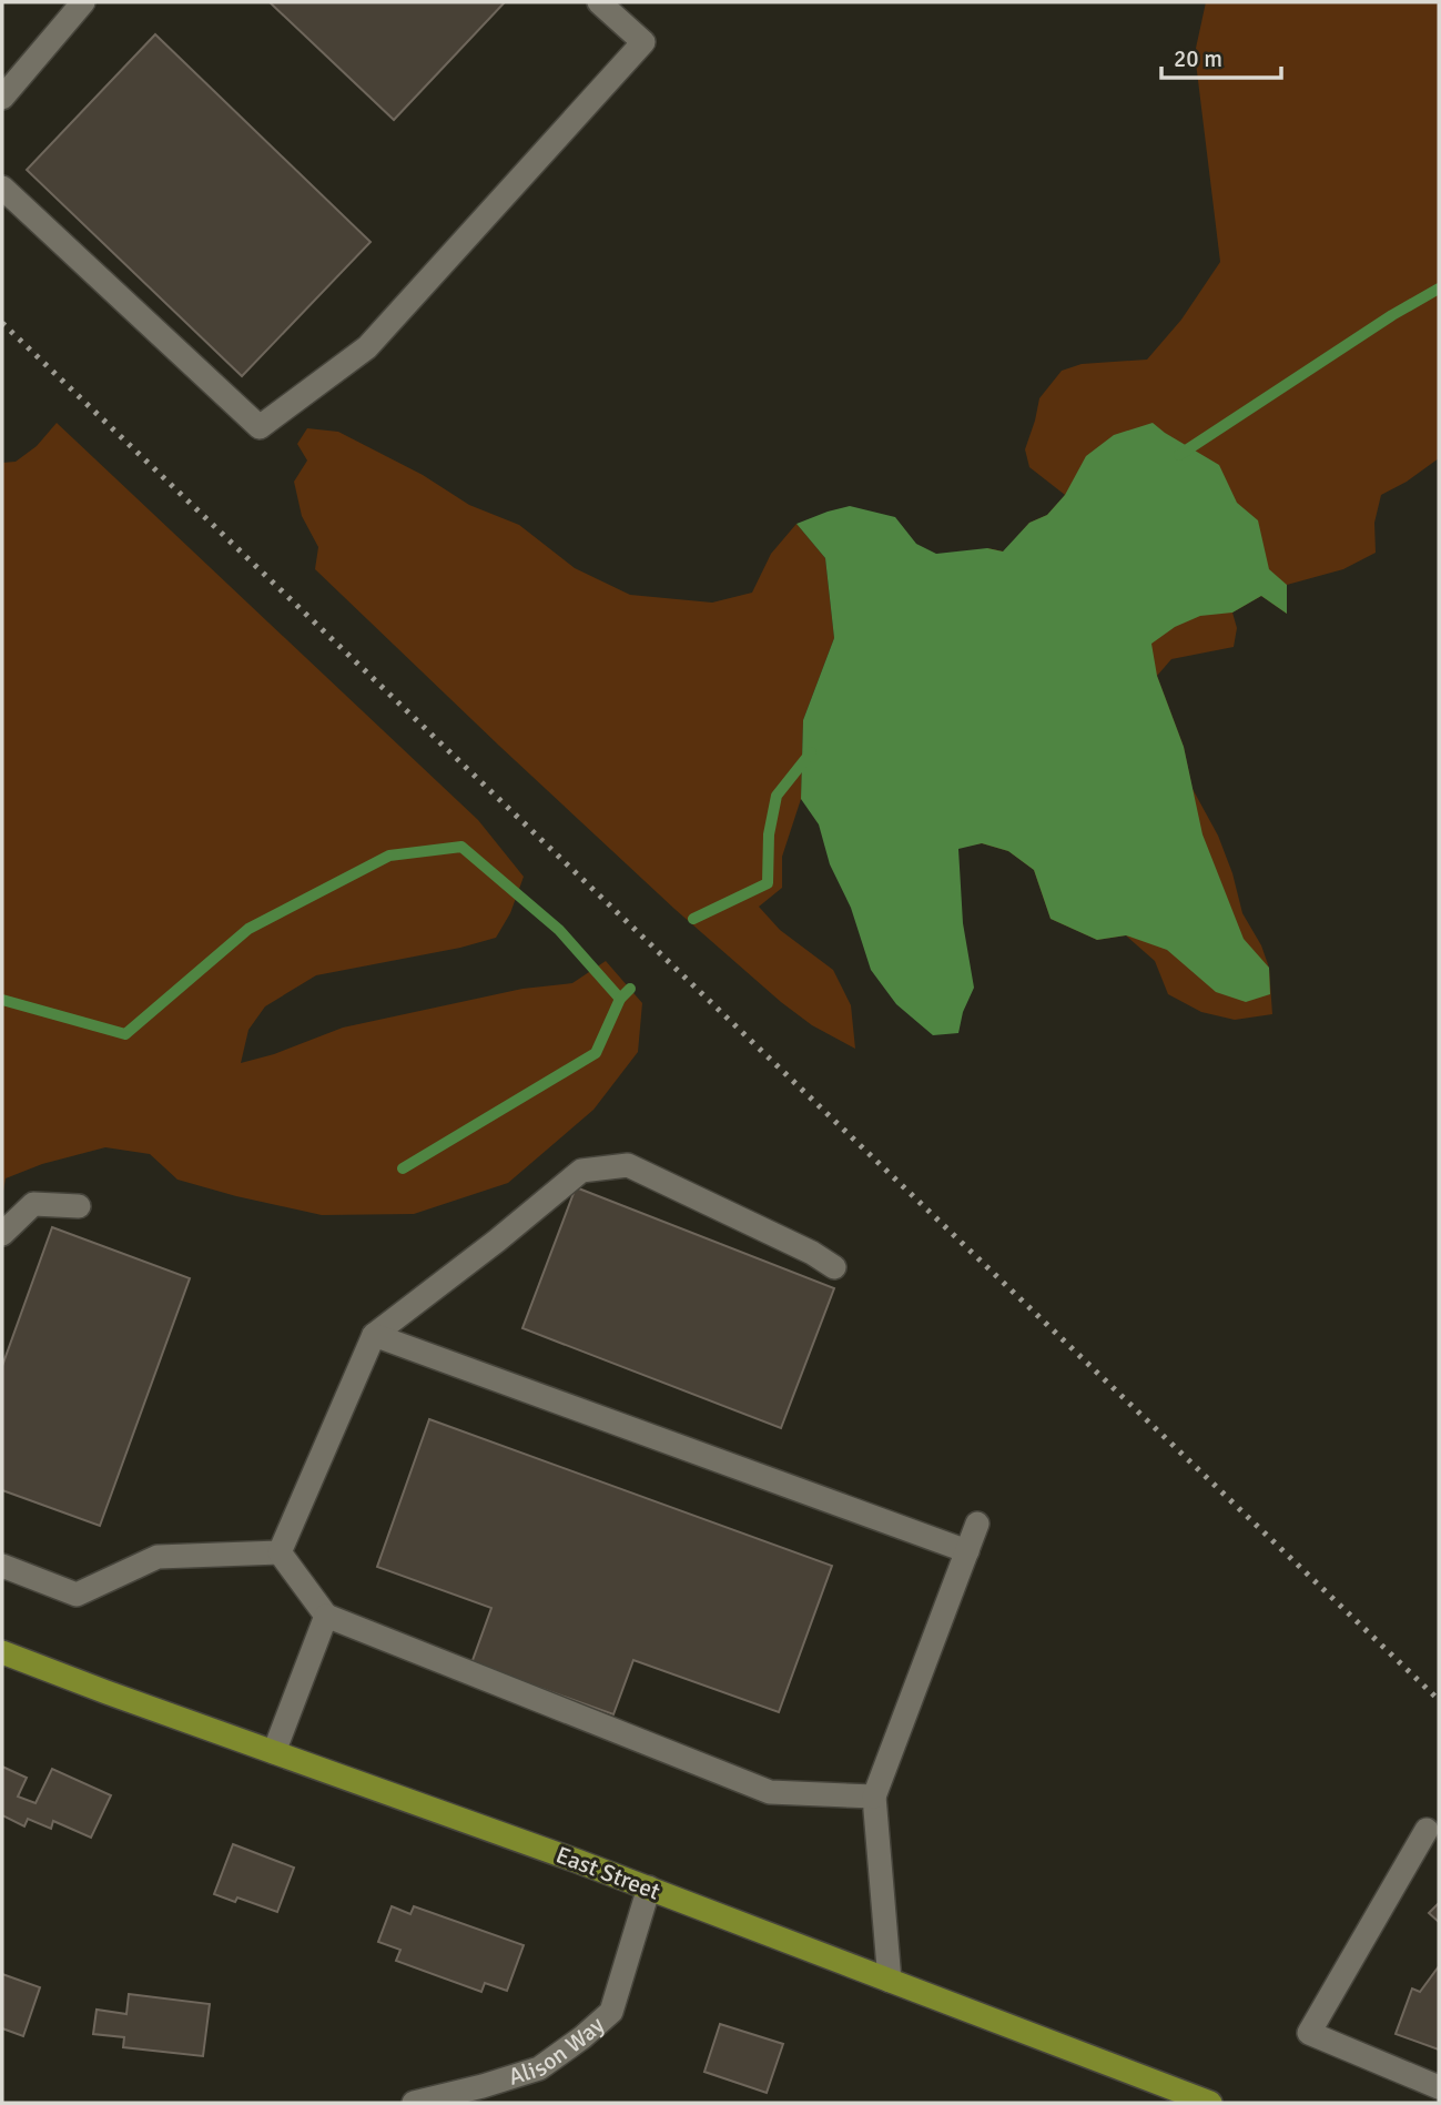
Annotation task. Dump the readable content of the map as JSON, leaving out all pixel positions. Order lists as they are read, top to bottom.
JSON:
{
  "streets": {
    "main road": ["East Street"],
    "street": ["Alison Way"]
  },
  "crossings": [
    ["East Street", "Alison Way"]
  ],
  "scale_bar": "20 m"
}
